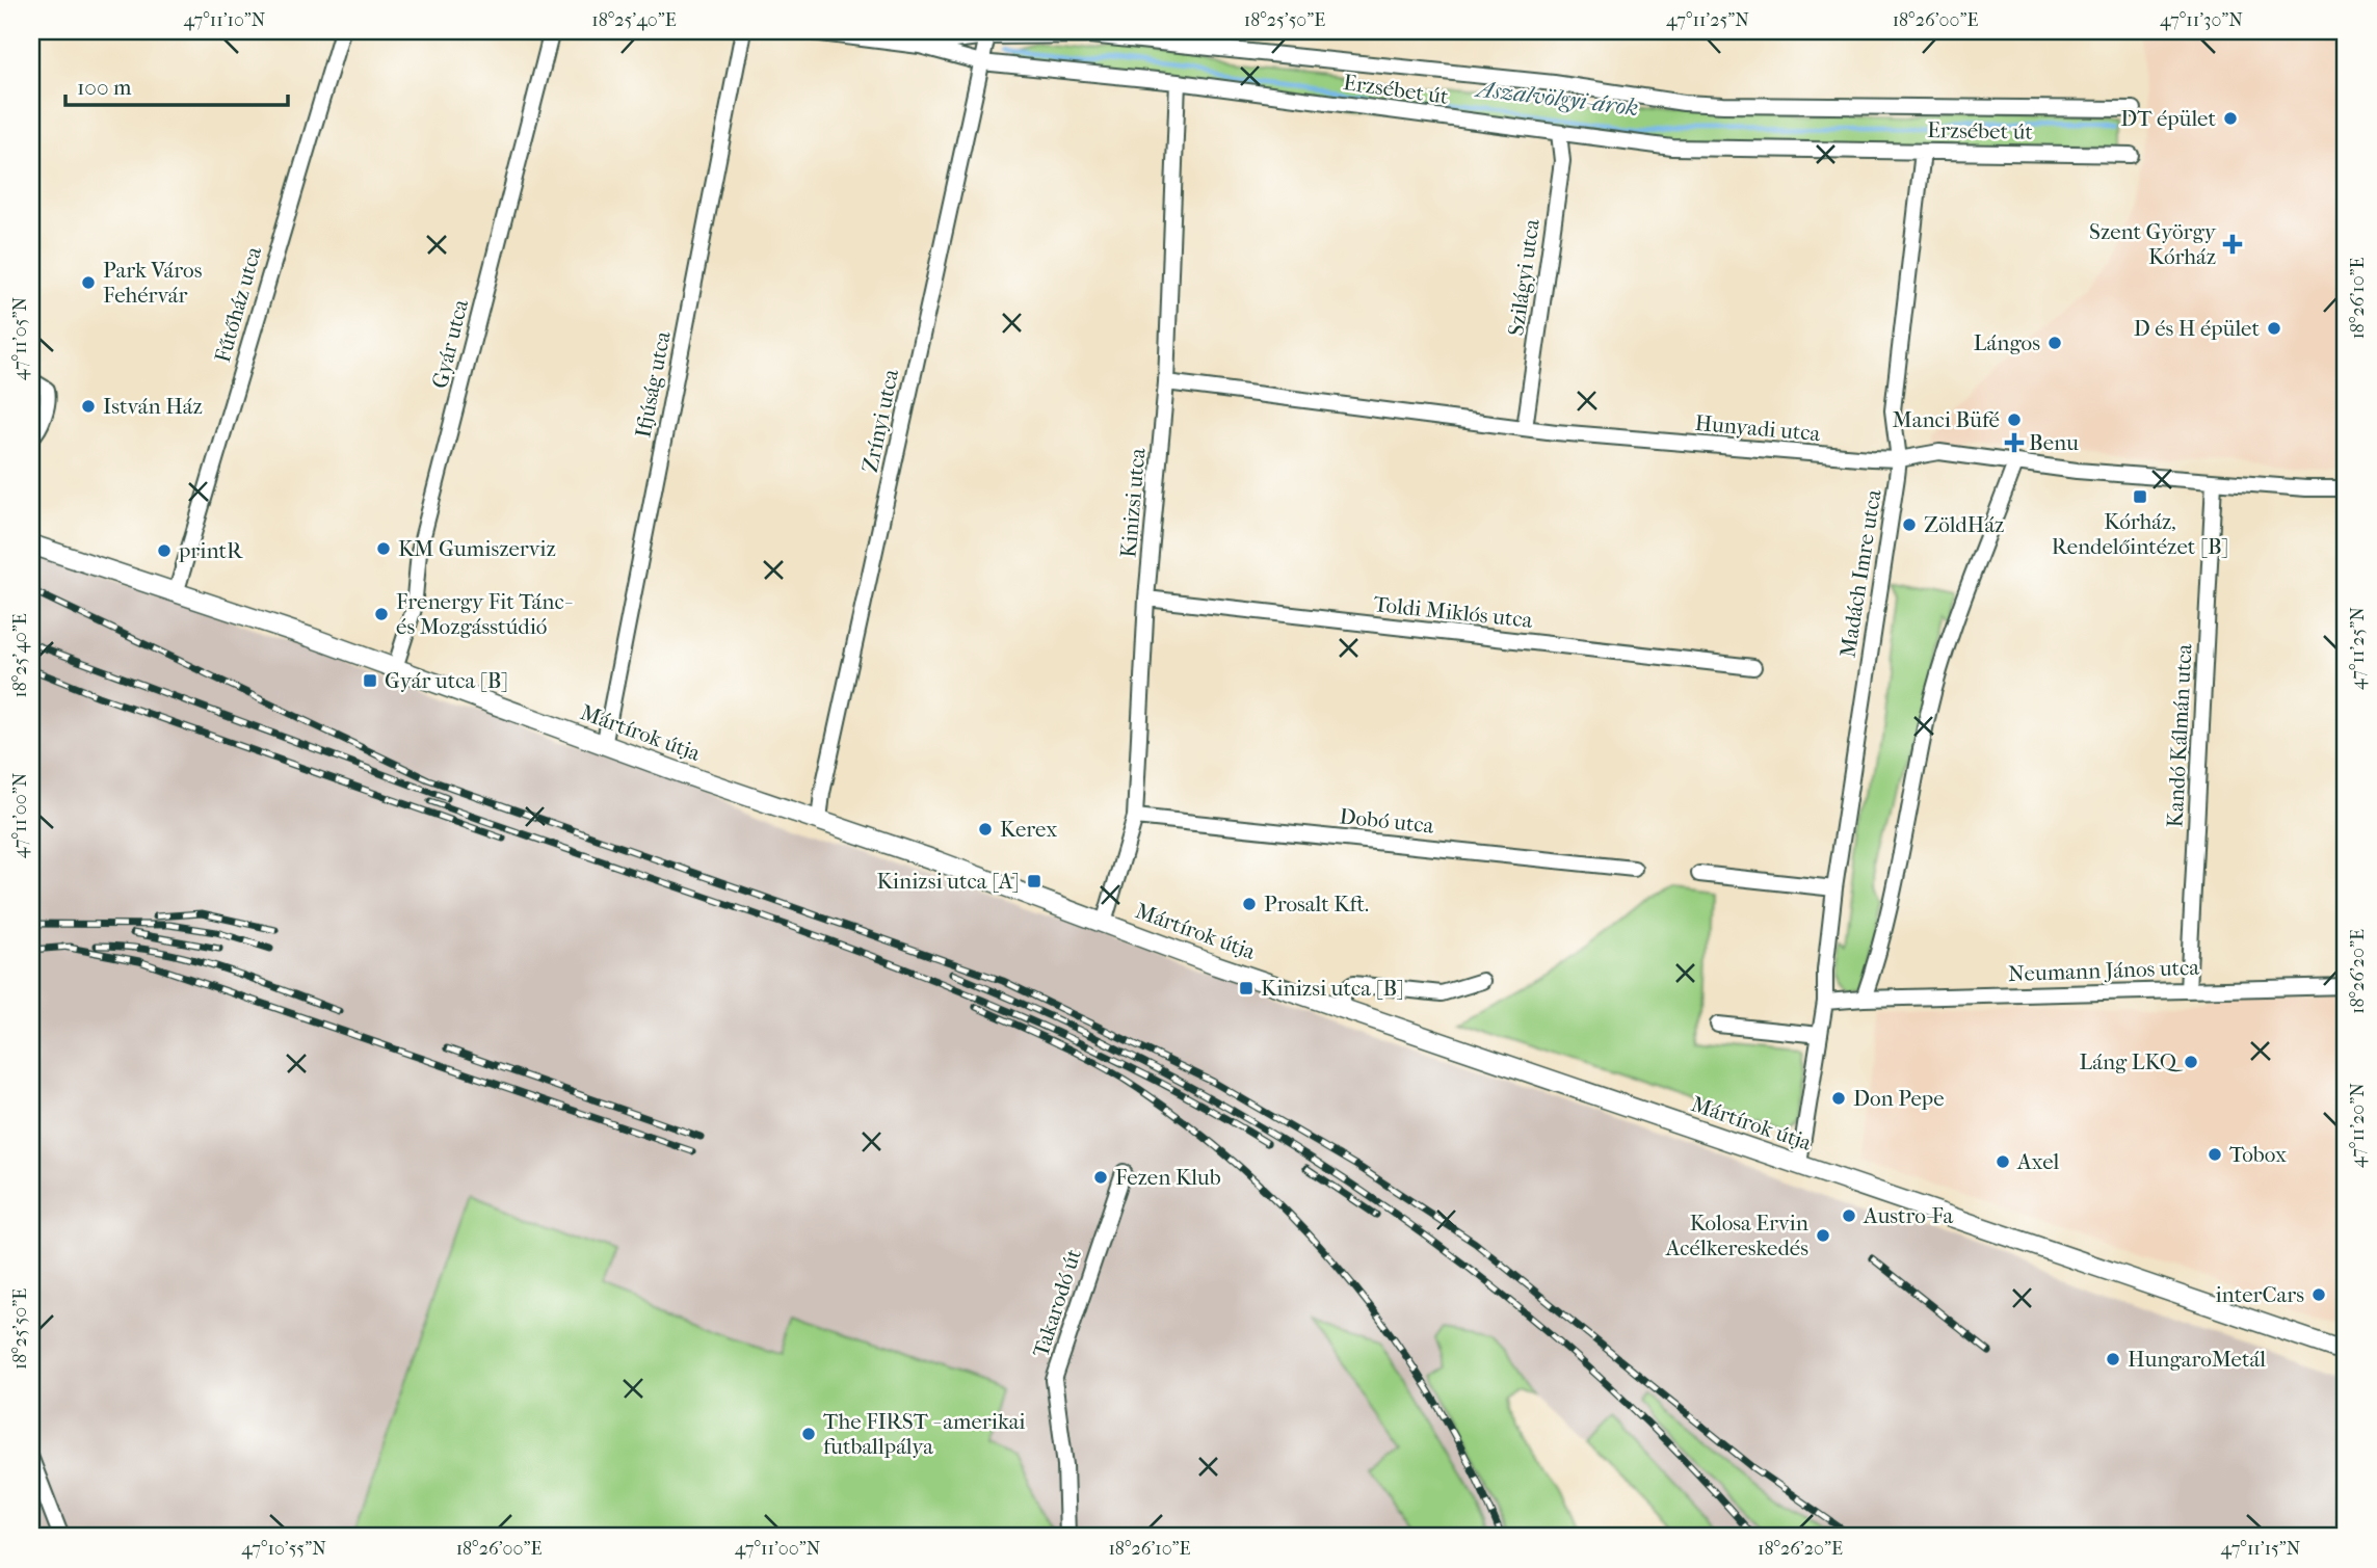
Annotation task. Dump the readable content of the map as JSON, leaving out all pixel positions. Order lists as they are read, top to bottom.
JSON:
{
  "streets": {
    "street": [
      "Erzsébet út",
      "Szilágyi utca",
      "Fűtőház utca",
      "Gyár utca",
      "Ifjúság utca",
      "Zrínyi utca",
      "Hunyadi utca",
      "Kinizsi utca",
      "Madách Imre utca",
      "Toldi Miklós utca",
      "Mártírok útja",
      "Kandó Kálmán utca",
      "Dobó utca",
      "Neumann János utca",
      "Takarodó út"
    ]
  },
  "crossings": [
    ["Erzsébet út", "Szilágyi utca"],
    ["Erzsébet út", "Zrínyi utca"],
    ["Erzsébet út", "Kinizsi utca"],
    ["Erzsébet út", "Madách Imre utca"],
    ["Szilágyi utca", "Hunyadi utca"],
    ["Fűtőház utca", "Mártírok útja"],
    ["Gyár utca", "Mártírok útja"],
    ["Ifjúság utca", "Mártírok útja"],
    ["Zrínyi utca", "Mártírok útja"],
    ["Hunyadi utca", "Kinizsi utca"],
    ["Hunyadi utca", "Madách Imre utca"],
    ["Hunyadi utca", "Kandó Kálmán utca"],
    ["Kinizsi utca", "Toldi Miklós utca"],
    ["Kinizsi utca", "Mártírok útja"],
    ["Kinizsi utca", "Dobó utca"],
    ["Madách Imre utca", "Mártírok útja"],
    ["Kandó Kálmán utca", "Neumann János utca"]
  ],
  "water": ["Aszalvölgyi-árok"],
  "places": {
    "other": [
      "DT épület",
      "Park Város Fehérvár",
      "D és H épület",
      "Lángos",
      "István Ház",
      "Manci Büfé",
      "ZöldHáz",
      "KM Gumiszerviz",
      "printR",
      "Frenergy Fit Tánc- és Mozgásstúdió",
      "Kerex",
      "Prosalt Kft.",
      "Láng LKQ",
      "Don Pepe",
      "Tobox",
      "Axel",
      "Fezen Klub",
      "Austro-Fa",
      "Kolosa Ervin Acélkereskedés",
      "interCars",
      "HungaroMetál",
      "The FIRST - amerikai futballpálya"
    ],
    "health": ["Szent György Kórház", "Benu"],
    "transit": [
      "Kórház, Rendelőintézet [B]",
      "Gyár utca [B]",
      "Kinizsi utca [A]",
      "Kinizsi utca [B]"
    ]
  },
  "scale_bar": "100 m",
  "coordinates": [
    "47°11'10\"N",
    "18°25'40\"E",
    "18°25'50\"E",
    "47°11'25\"N",
    "18°26'00\"E",
    "47°11'30\"N",
    "18°26'10\"E",
    "47°11'05\"N",
    "47°11'00\"N",
    "18°26'20\"E",
    "47°11'20\"N",
    "47°10'55\"N",
    "47°11'15\"N"
  ]
}
